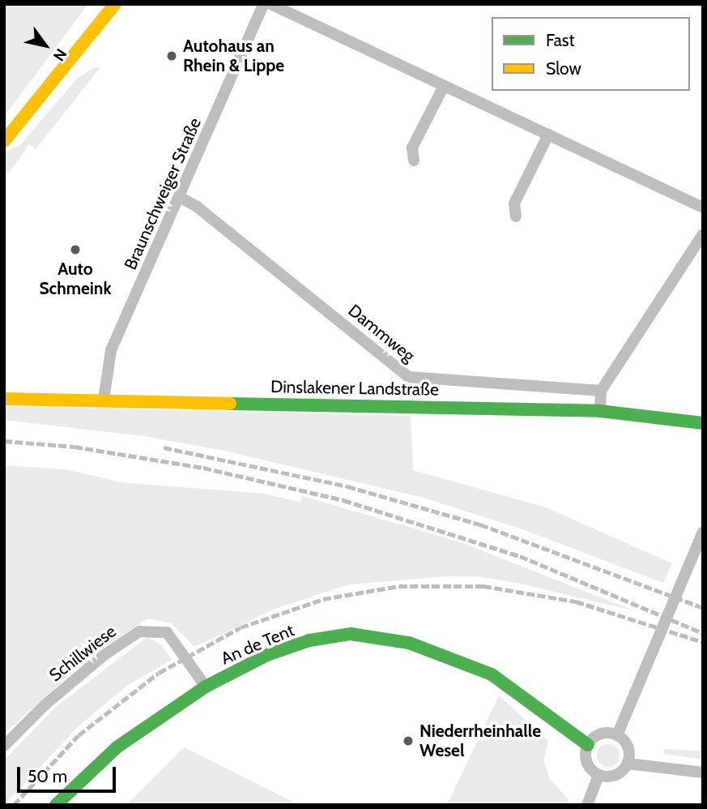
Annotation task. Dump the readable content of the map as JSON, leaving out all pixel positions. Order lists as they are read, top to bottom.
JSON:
{
  "streets": {
    "main road": ["Dinslakener Landstraße", "An de Tent"],
    "street": ["Braunschweiger Straße", "Dammweg", "Schillwiese"]
  },
  "crossings": [
    ["Braunschweiger Straße", "Dammweg"],
    ["Braunschweiger Straße", "Dinslakener Landstraße"],
    ["An de Tent", "Schillwiese"]
  ],
  "places": ["Autohaus an Rhein & Lippe", "Auto Schmeink", "Niederrheinhalle Wesel"],
  "legend": ["Fast", "Slow"],
  "scale_bar": "50 m",
  "north": "bottom right"
}
